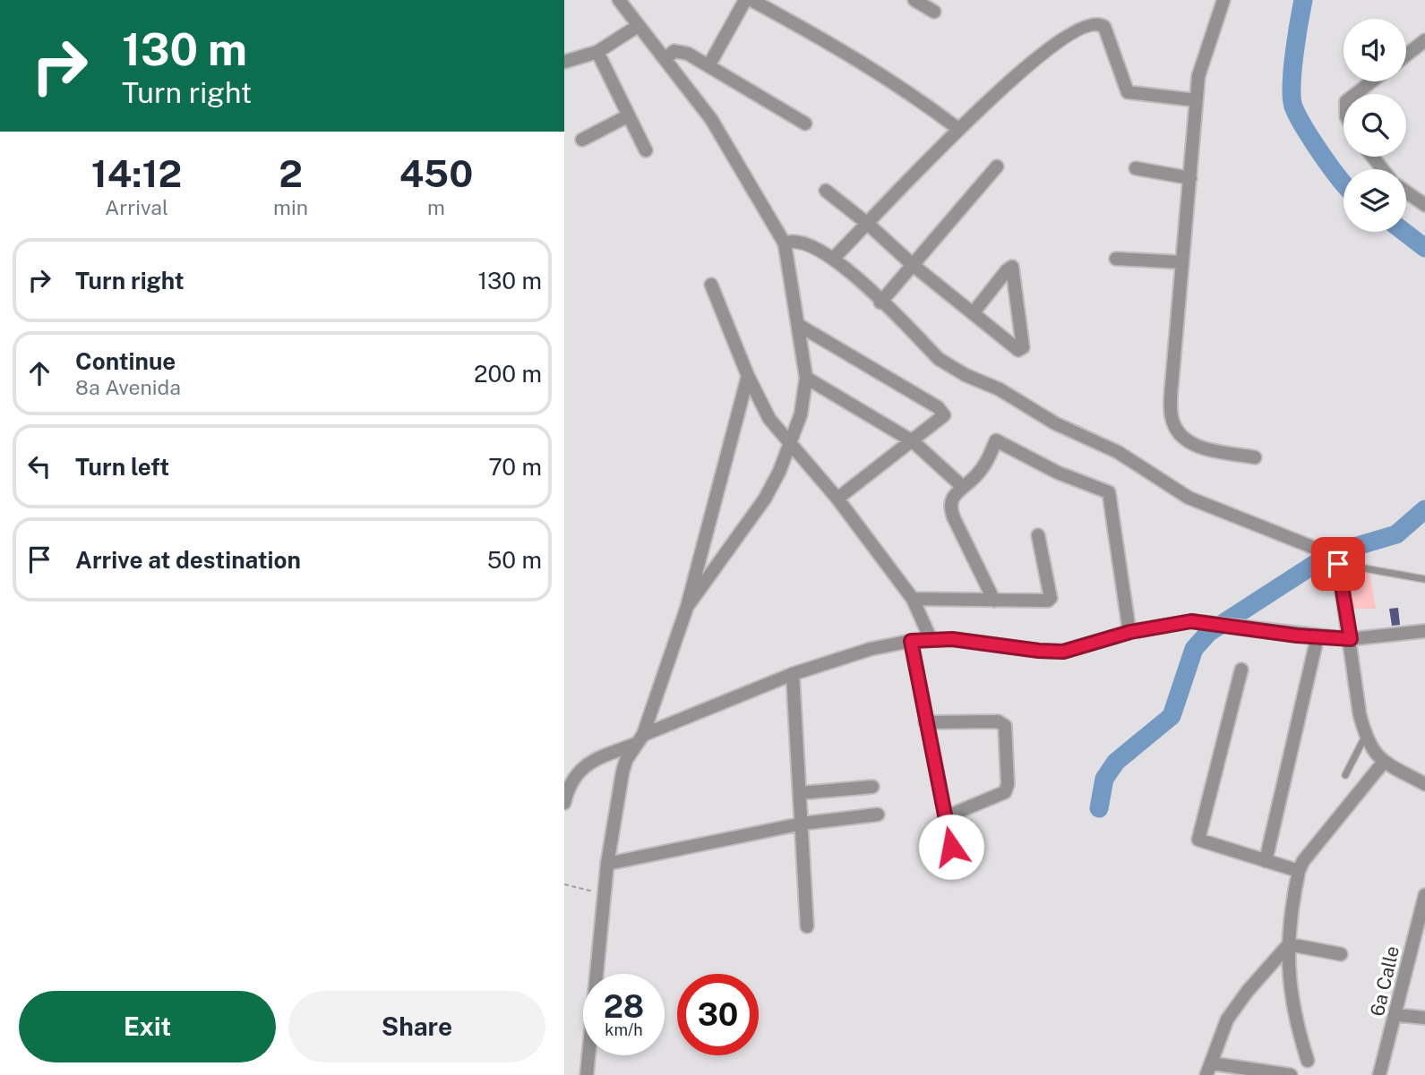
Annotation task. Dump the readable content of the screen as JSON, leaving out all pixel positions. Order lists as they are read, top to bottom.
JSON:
{
  "streets": {
    "street": ["6a Calle"]
  },
  "page": {
    "turn": ["130 m", "Turn right"],
    "eta": [
      "14:12",
      "Arrival",
      "2",
      "min",
      "450",
      "m"
    ],
    "list": [
      {
        "name": "Turn right",
        "value": "130 m"
      },
      {
        "name": "Continue",
        "note": "8a Avenida",
        "value": "200 m"
      },
      {
        "name": "Turn left",
        "value": "70 m"
      },
      {
        "name": "Arrive at destination",
        "value": "50 m"
      }
    ],
    "speed": "28 km/h",
    "limit": "30",
    "buttons": ["Exit", "Share"]
  }
}
